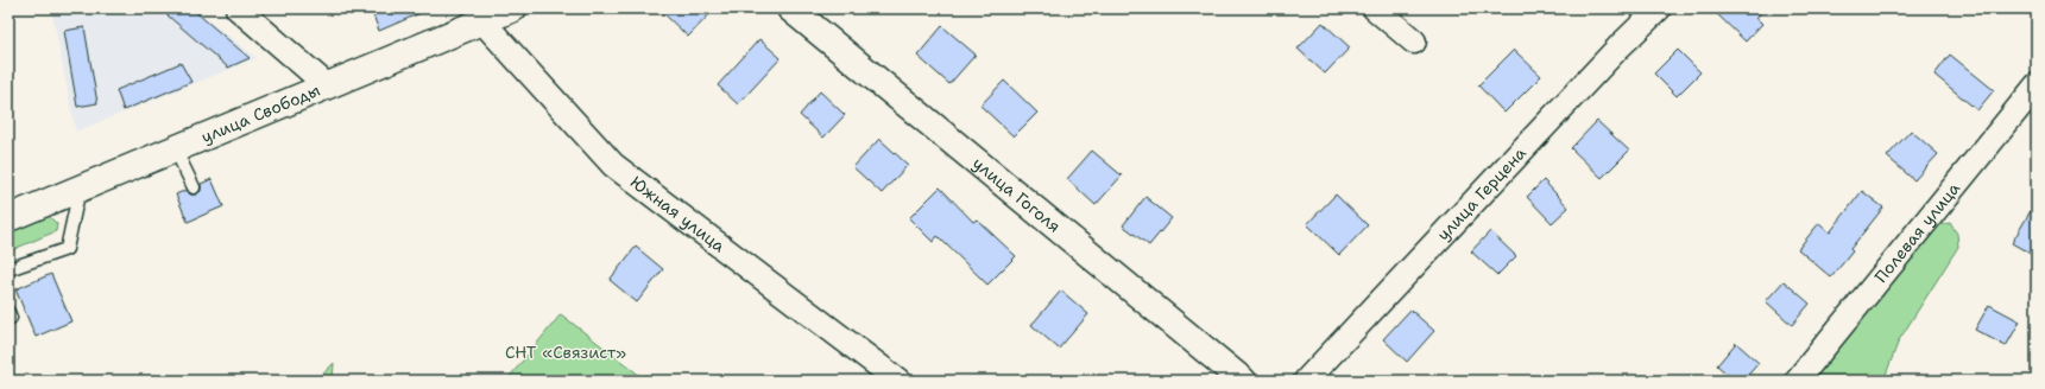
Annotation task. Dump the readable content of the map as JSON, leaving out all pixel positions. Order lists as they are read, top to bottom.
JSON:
{
  "streets": {
    "street": [
      "улица Свободы",
      "улица Герцена",
      "улица Гоголя",
      "Южная улица",
      "Полевая улица"
    ]
  },
  "crossings": [
    ["улица Свободы", "Южная улица"]
  ],
  "parks": ["СНТ «Связист»"]
}
